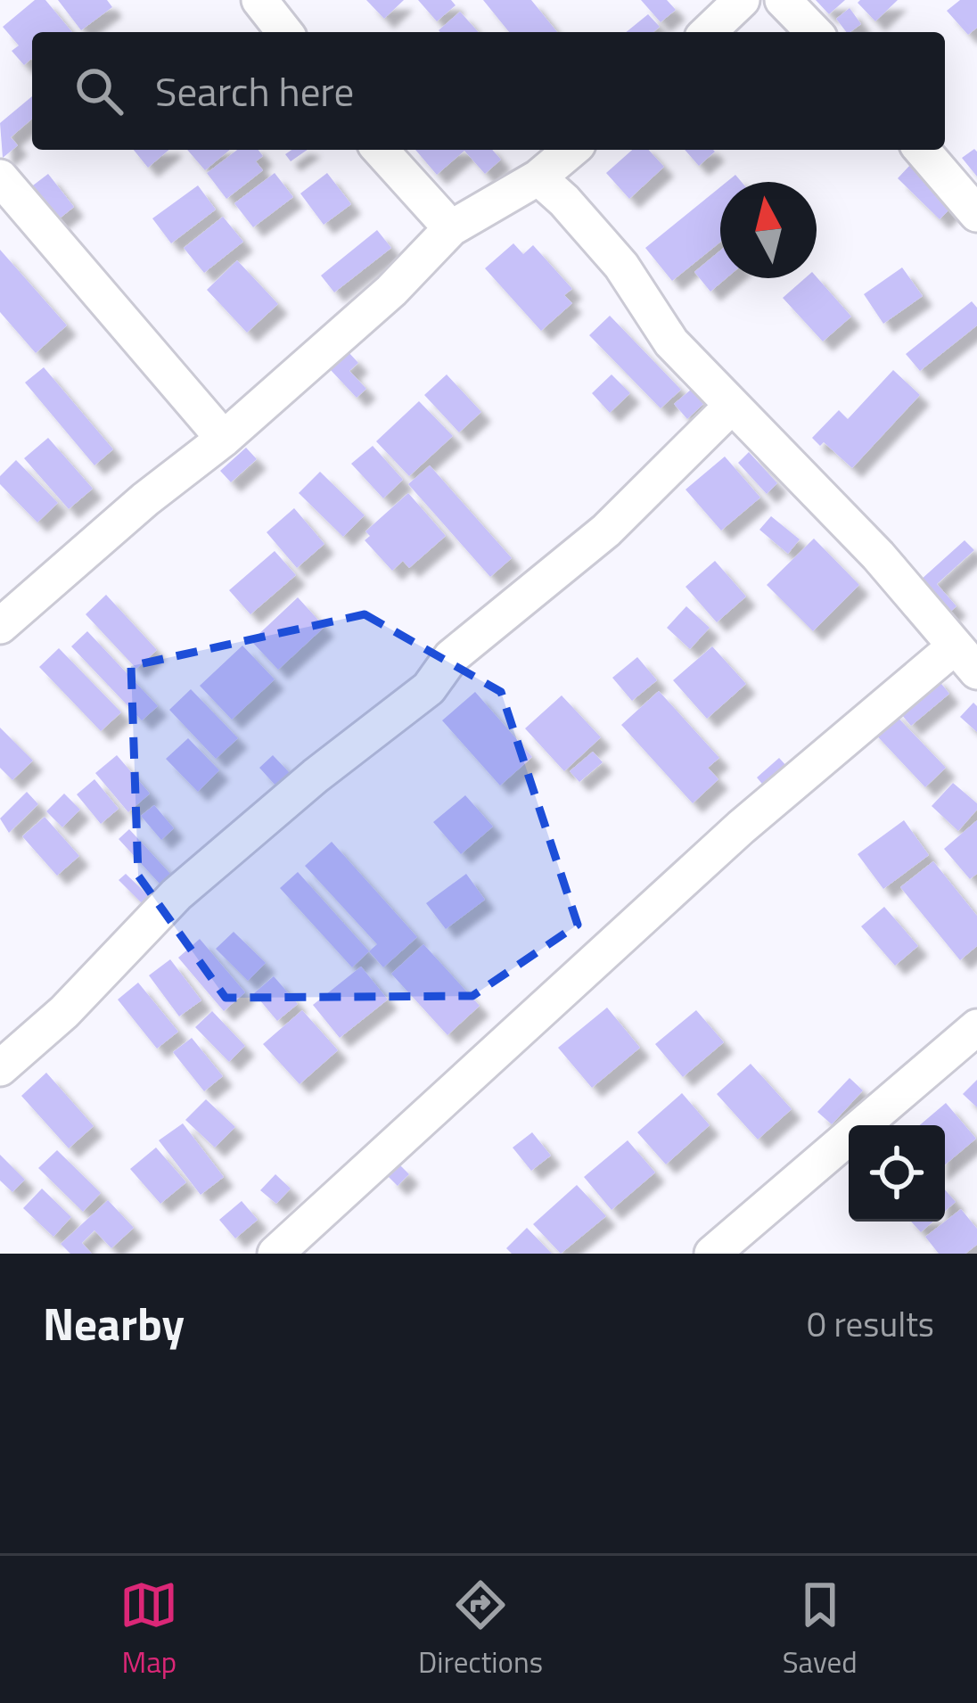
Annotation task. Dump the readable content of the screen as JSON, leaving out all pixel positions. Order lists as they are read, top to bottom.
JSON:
{
  "north": "top",
  "page": {
    "search": "Search here",
    "heading": ["Nearby", "0 results"],
    "nav": ["Map", "Directions", "Saved"]
  }
}
